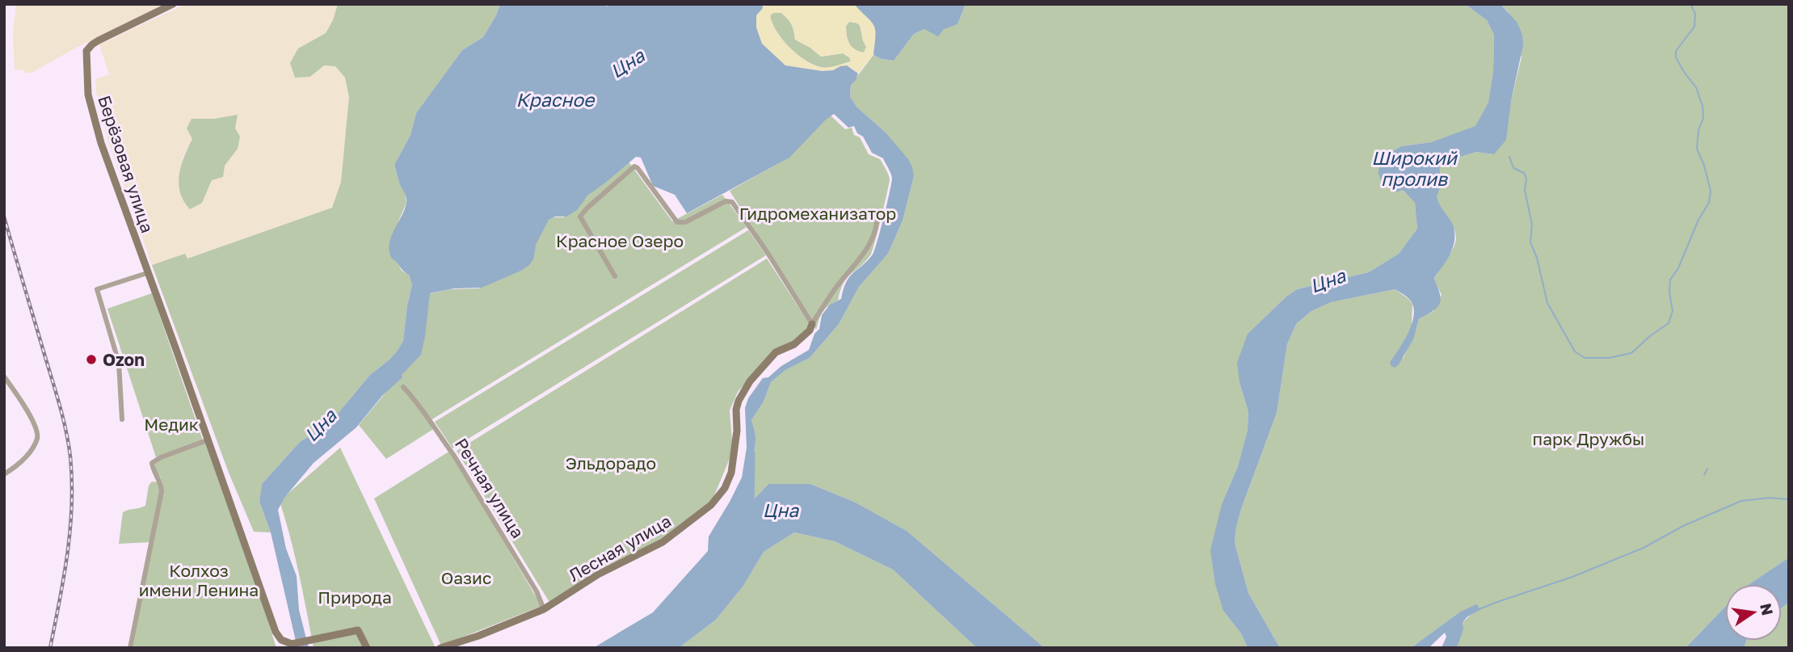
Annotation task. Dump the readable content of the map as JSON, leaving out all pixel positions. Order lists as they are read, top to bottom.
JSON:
{
  "streets": {
    "street": ["Берёзовая улица", "Речная улица", "Лесная улица"]
  },
  "crossings": [
    ["Речная улица", "Лесная улица"]
  ],
  "water": ["Цна", "Красное", "Широкий пролив"],
  "parks": [
    "Гидромеханизатор",
    "Красное Озеро",
    "Медик",
    "парк Дружбы",
    "Эльдорадо",
    "Колхоз имени Ленина",
    "Оазис",
    "Природа"
  ],
  "places": ["Ozon"],
  "north": "right"
}
